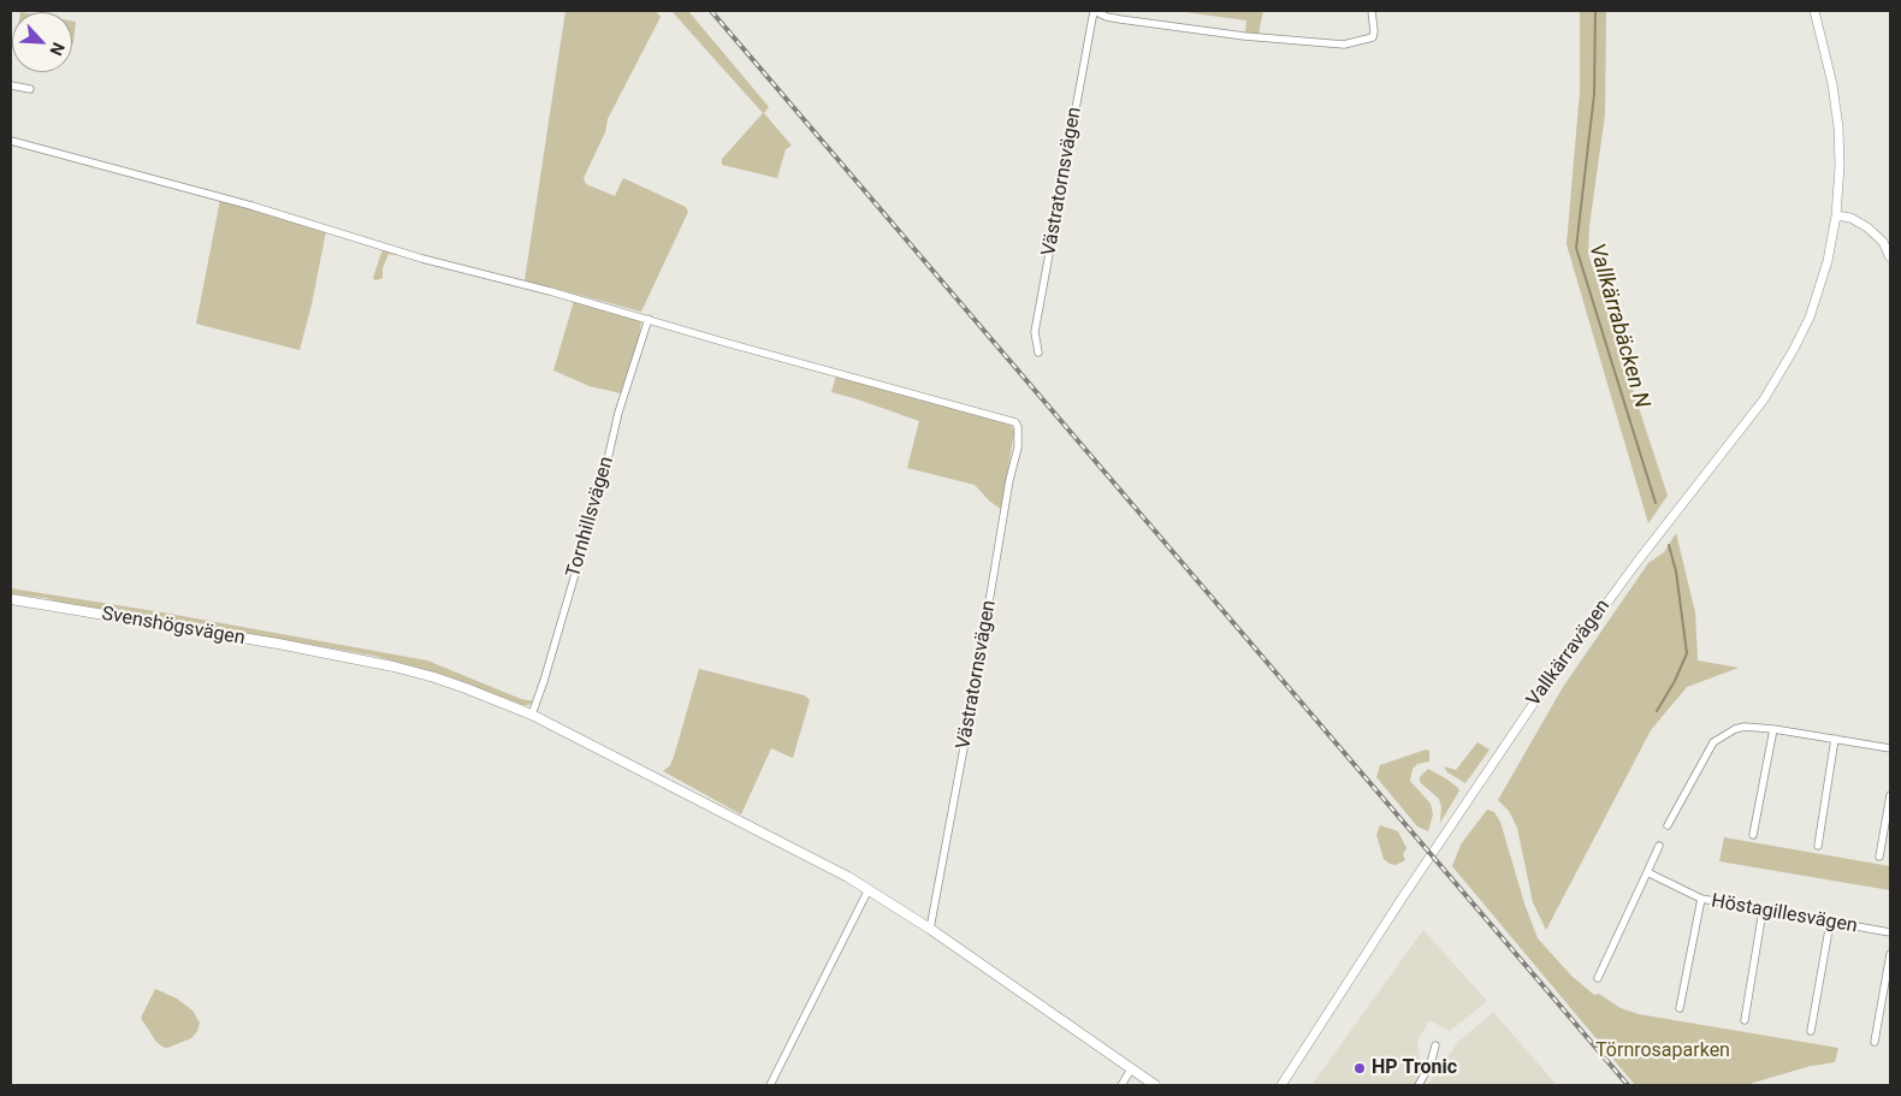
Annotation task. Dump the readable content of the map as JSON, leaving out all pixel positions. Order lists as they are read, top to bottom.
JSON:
{
  "streets": {
    "main road": ["Svenshögsvägen"],
    "street": [
      "Västratornsvägen",
      "Tornhillsvägen",
      "Vallkärravägen",
      "Höstagillesvägen"
    ]
  },
  "crossings": [
    ["Västratornsvägen", "Tornhillsvägen"],
    ["Västratornsvägen", "Svenshögsvägen"],
    ["Tornhillsvägen", "Svenshögsvägen"]
  ],
  "water": ["Vallkärrabäcken N"],
  "parks": ["Törnrosaparken"],
  "places": ["HP Tronic"],
  "north": "bottom right"
}
